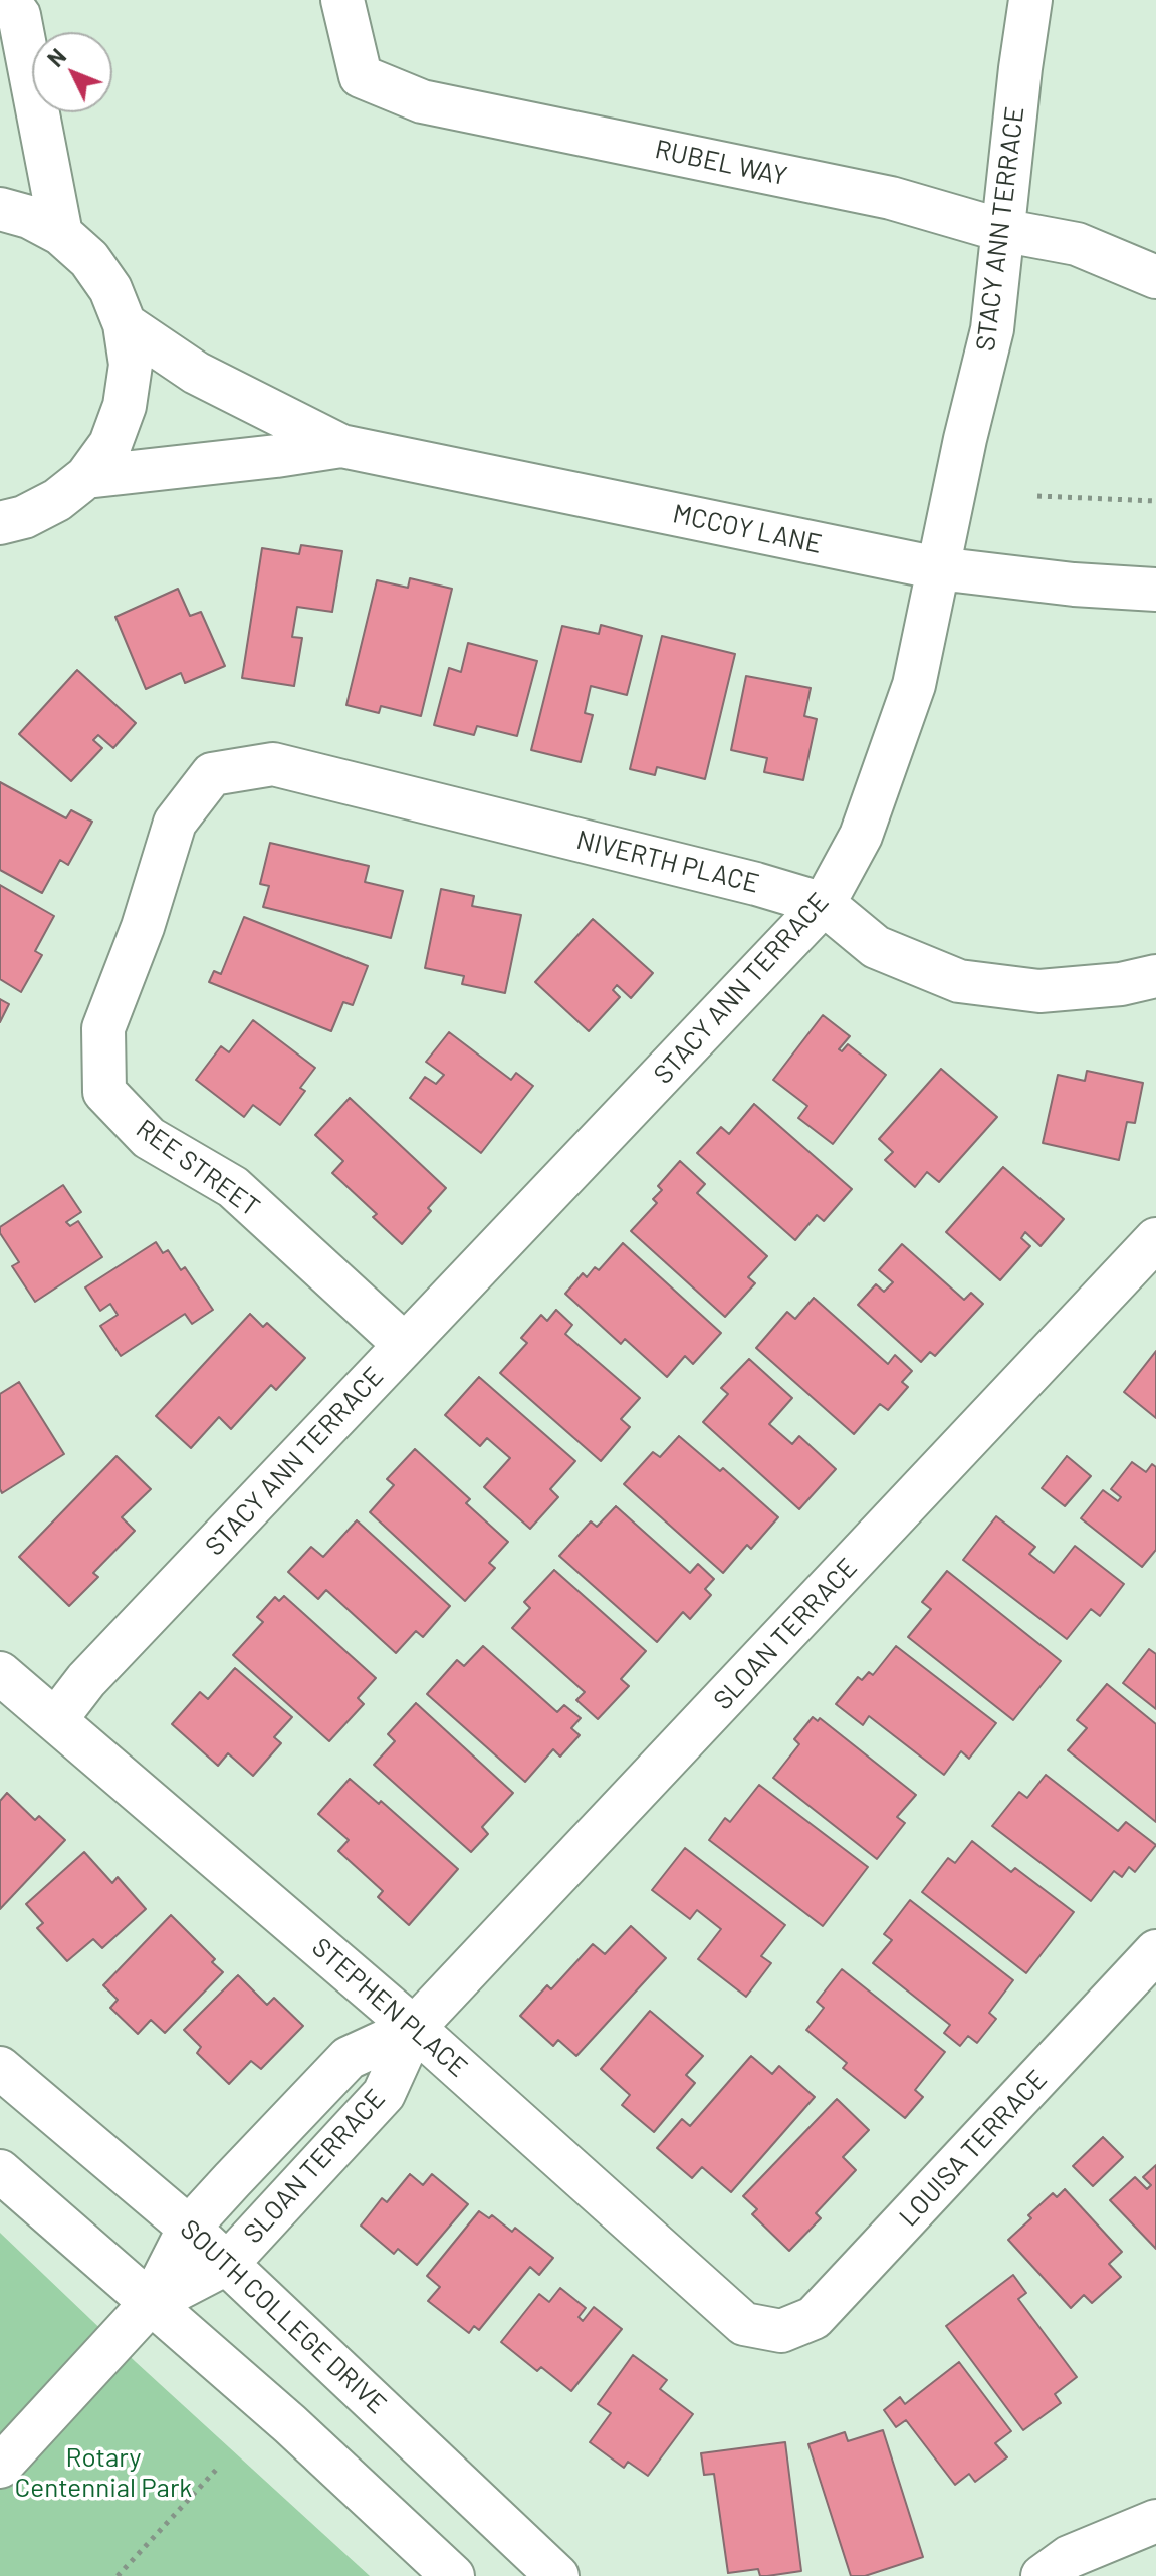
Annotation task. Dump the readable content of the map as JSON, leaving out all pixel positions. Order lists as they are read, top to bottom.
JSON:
{
  "streets": {
    "street": [
      "RUBEL WAY",
      "STACY ANN TERRACE",
      "MCCOY LANE",
      "NIVERTH PLACE",
      "REE STREET",
      "SLOAN TERRACE",
      "STEPHEN PLACE",
      "LOUISA TERRACE",
      "SOUTH COLLEGE DRIVE"
    ]
  },
  "crossings": [
    ["RUBEL WAY", "STACY ANN TERRACE"],
    ["STACY ANN TERRACE", "MCCOY LANE"],
    ["STACY ANN TERRACE", "NIVERTH PLACE"],
    ["STACY ANN TERRACE", "REE STREET"],
    ["STACY ANN TERRACE", "STEPHEN PLACE"],
    ["NIVERTH PLACE", "REE STREET"],
    ["SLOAN TERRACE", "STEPHEN PLACE"],
    ["SLOAN TERRACE", "SOUTH COLLEGE DRIVE"],
    ["STEPHEN PLACE", "LOUISA TERRACE"]
  ],
  "parks": ["Rotary Centennial Park"],
  "north": "top left"
}
